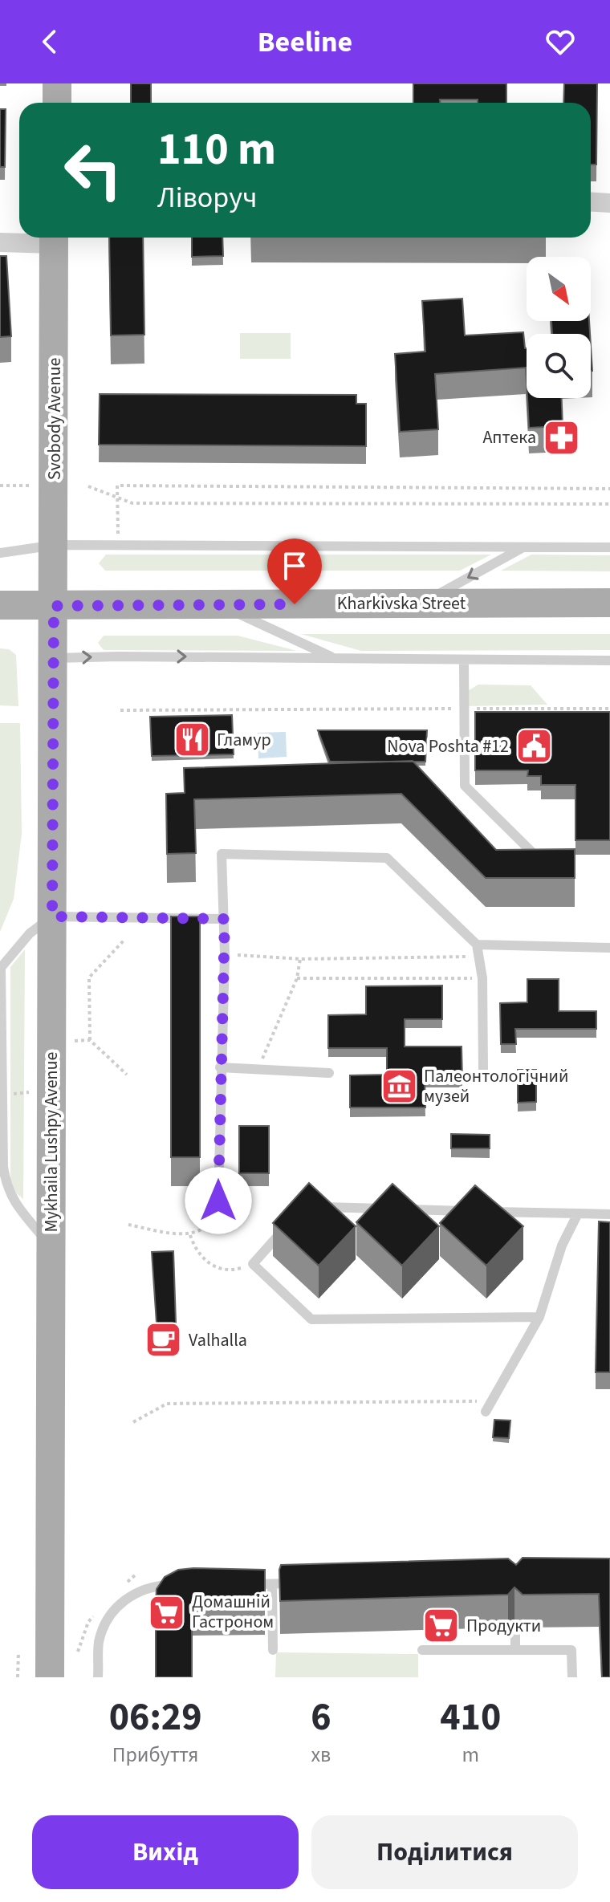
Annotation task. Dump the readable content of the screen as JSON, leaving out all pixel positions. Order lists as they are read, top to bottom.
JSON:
{
  "streets": {
    "main road": ["Svobody Avenue", "Kharkivska Street", "Mykhaila Lushpy Avenue"]
  },
  "crossings": [
    ["Svobody Avenue", "Kharkivska Street"],
    ["Svobody Avenue", "Mykhaila Lushpy Avenue"],
    ["Kharkivska Street", "Mykhaila Lushpy Avenue"]
  ],
  "places": {
    "pharmacy": ["Аптека"],
    "restaurant": ["Гламур"],
    "public building": ["Nova Poshta #12"],
    "museum": ["Палеонтологічний музей"],
    "cafe": ["Valhalla"],
    "supermarket": ["Домашній Гастроном", "Продукти"]
  },
  "north": "bottom right",
  "page": {
    "header": "Beeline",
    "turn": ["110 m", "Ліворуч"],
    "eta": [
      "06:29",
      "Прибуття",
      "6",
      "хв",
      "410",
      "m"
    ],
    "buttons": ["Вихід", "Поділитися"]
  }
}
